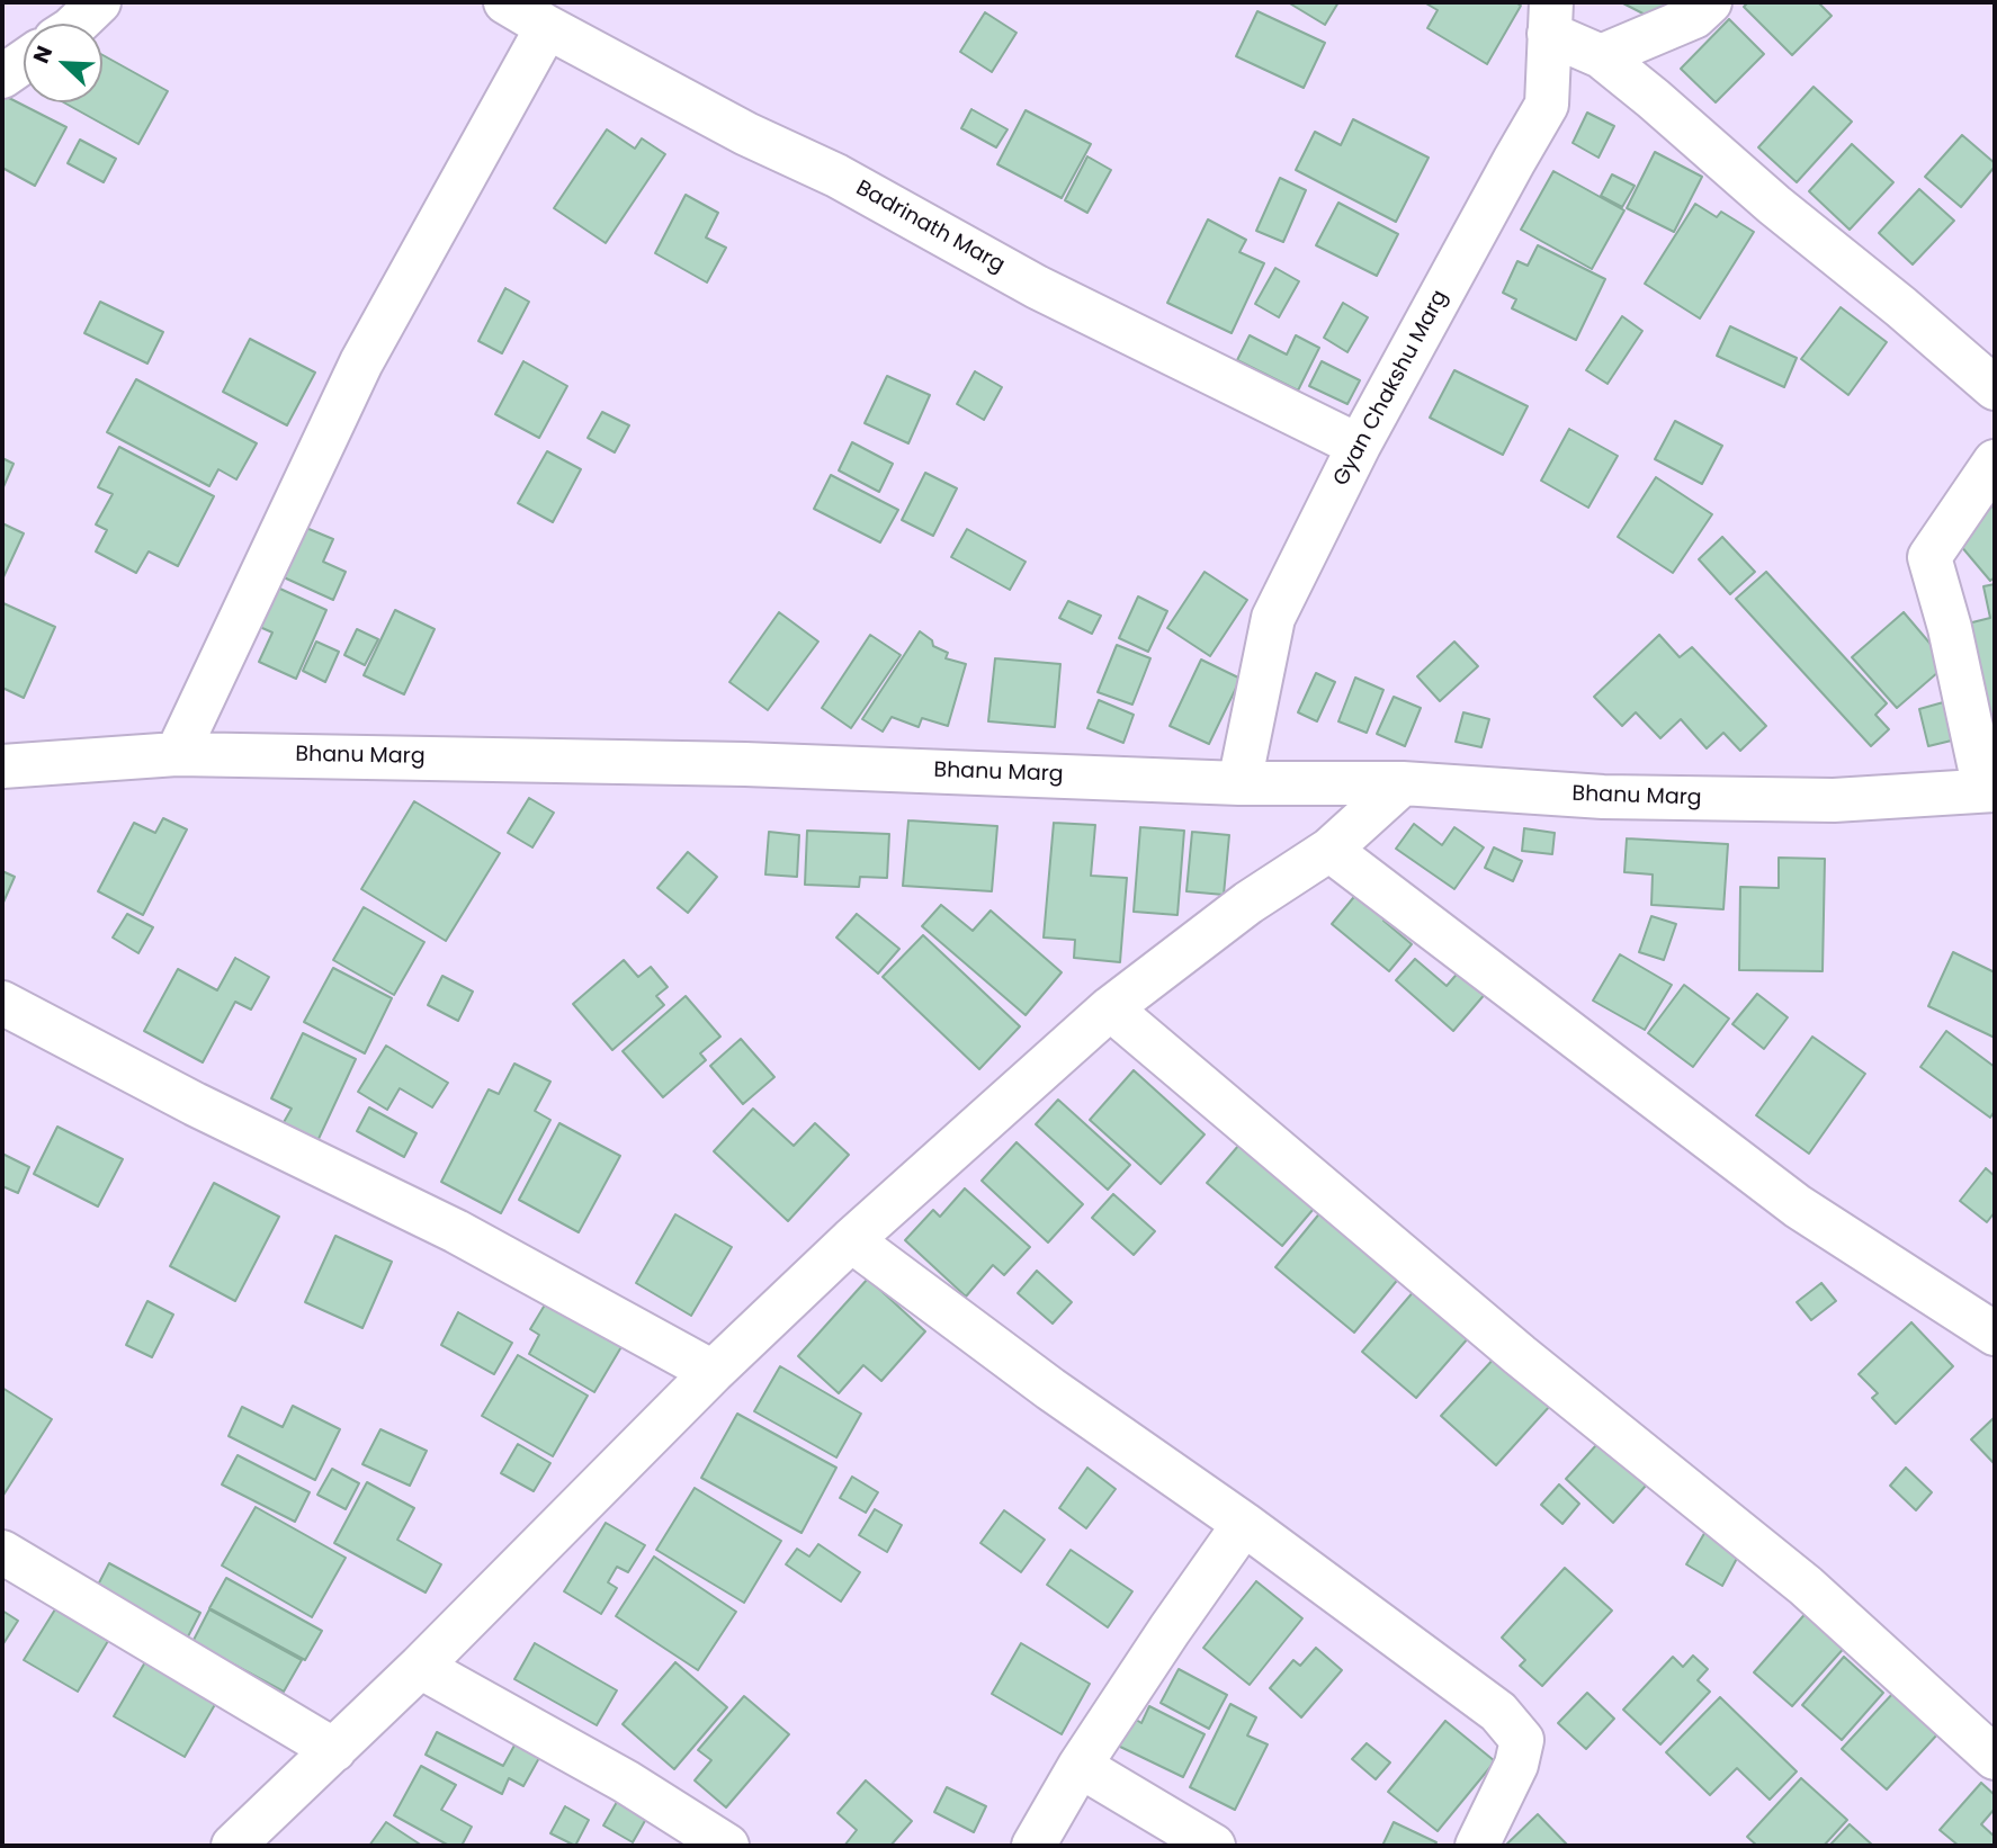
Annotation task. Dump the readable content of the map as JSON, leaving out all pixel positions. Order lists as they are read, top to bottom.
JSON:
{
  "streets": {
    "street": ["Badrinath Marg", "Gyan Chakshu Marg", "Bhanu Marg"]
  },
  "crossings": [
    ["Badrinath Marg", "Gyan Chakshu Marg"],
    ["Gyan Chakshu Marg", "Bhanu Marg"]
  ],
  "north": "top left"
}
